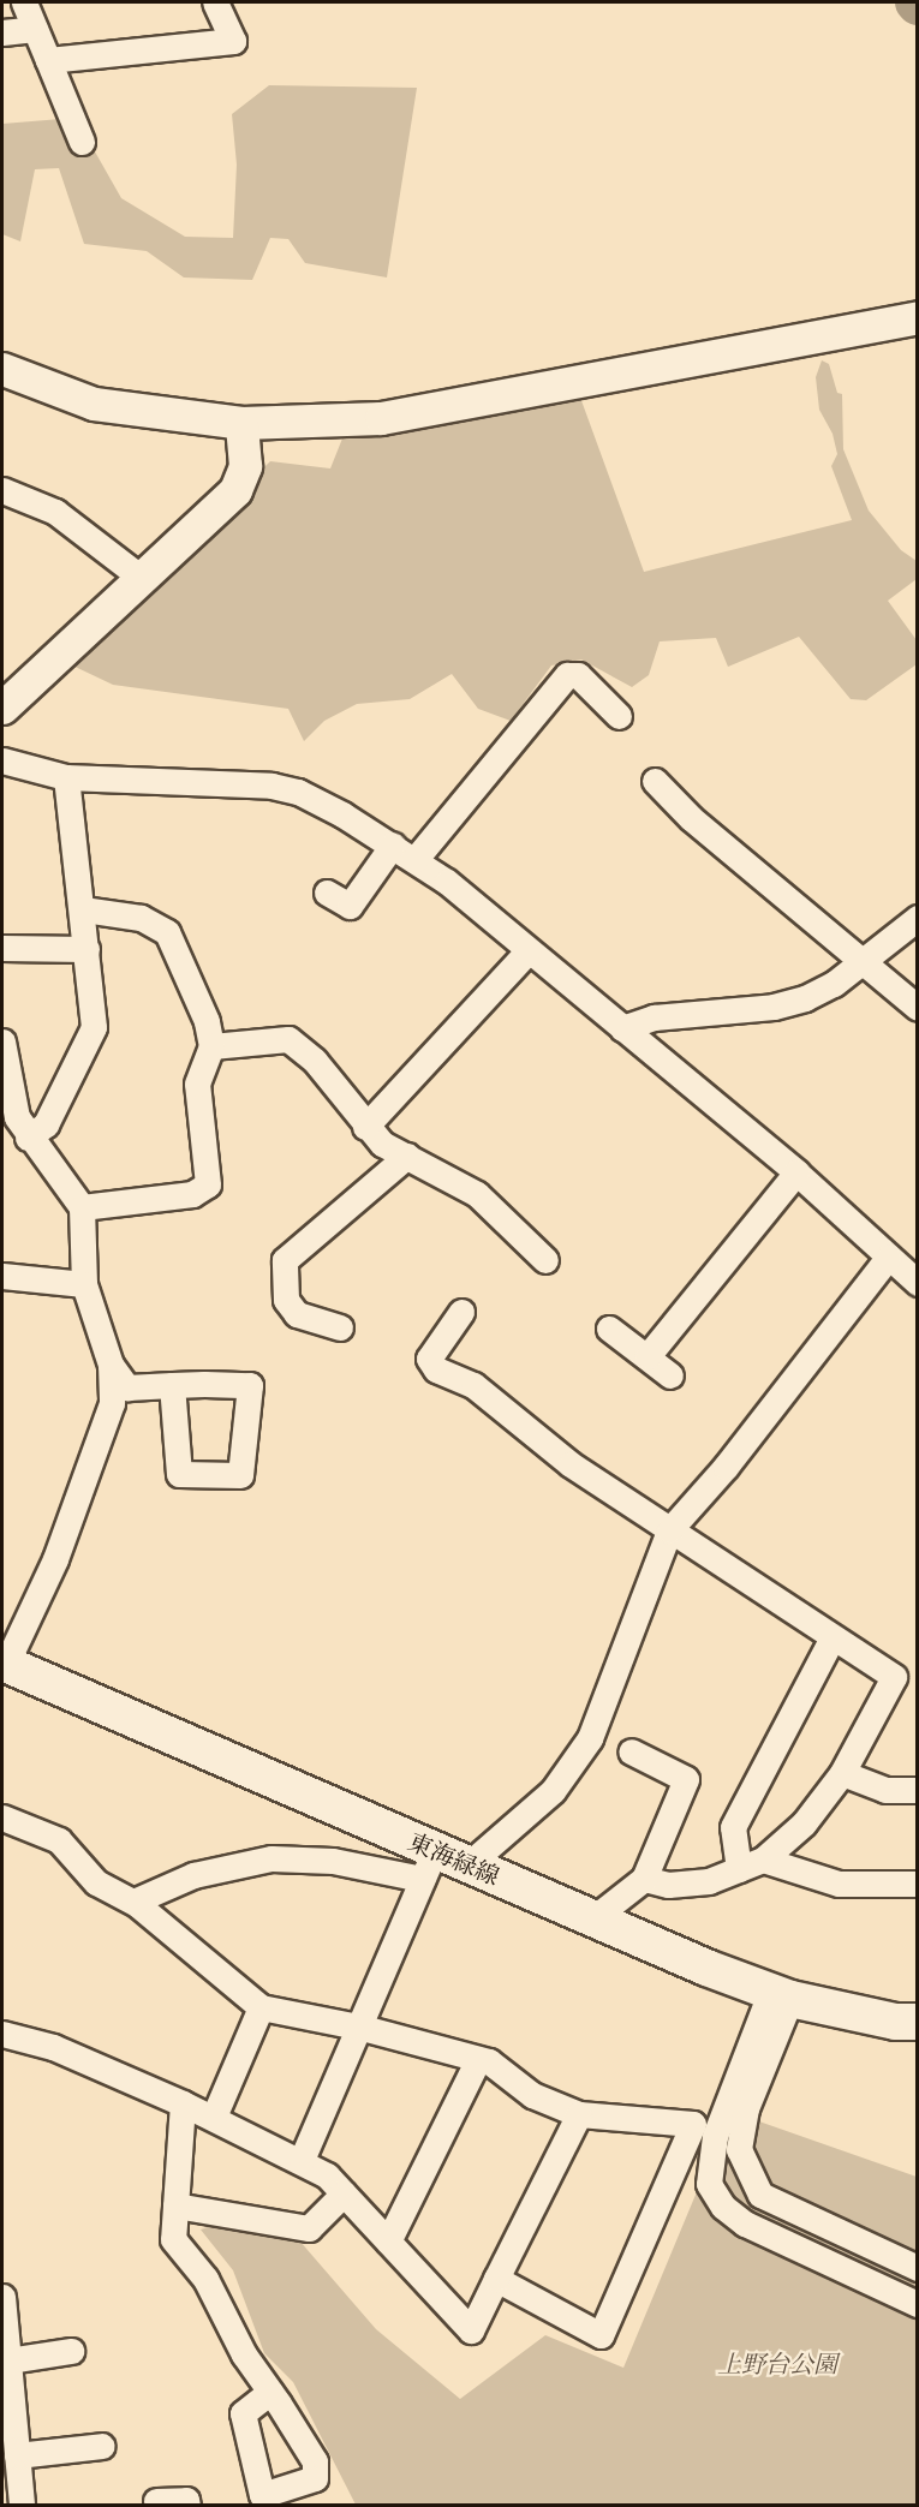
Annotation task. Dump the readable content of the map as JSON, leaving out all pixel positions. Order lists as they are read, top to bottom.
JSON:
{
  "streets": {
    "main road": ["東海緑線"]
  },
  "parks": ["上野台公園"]
}
